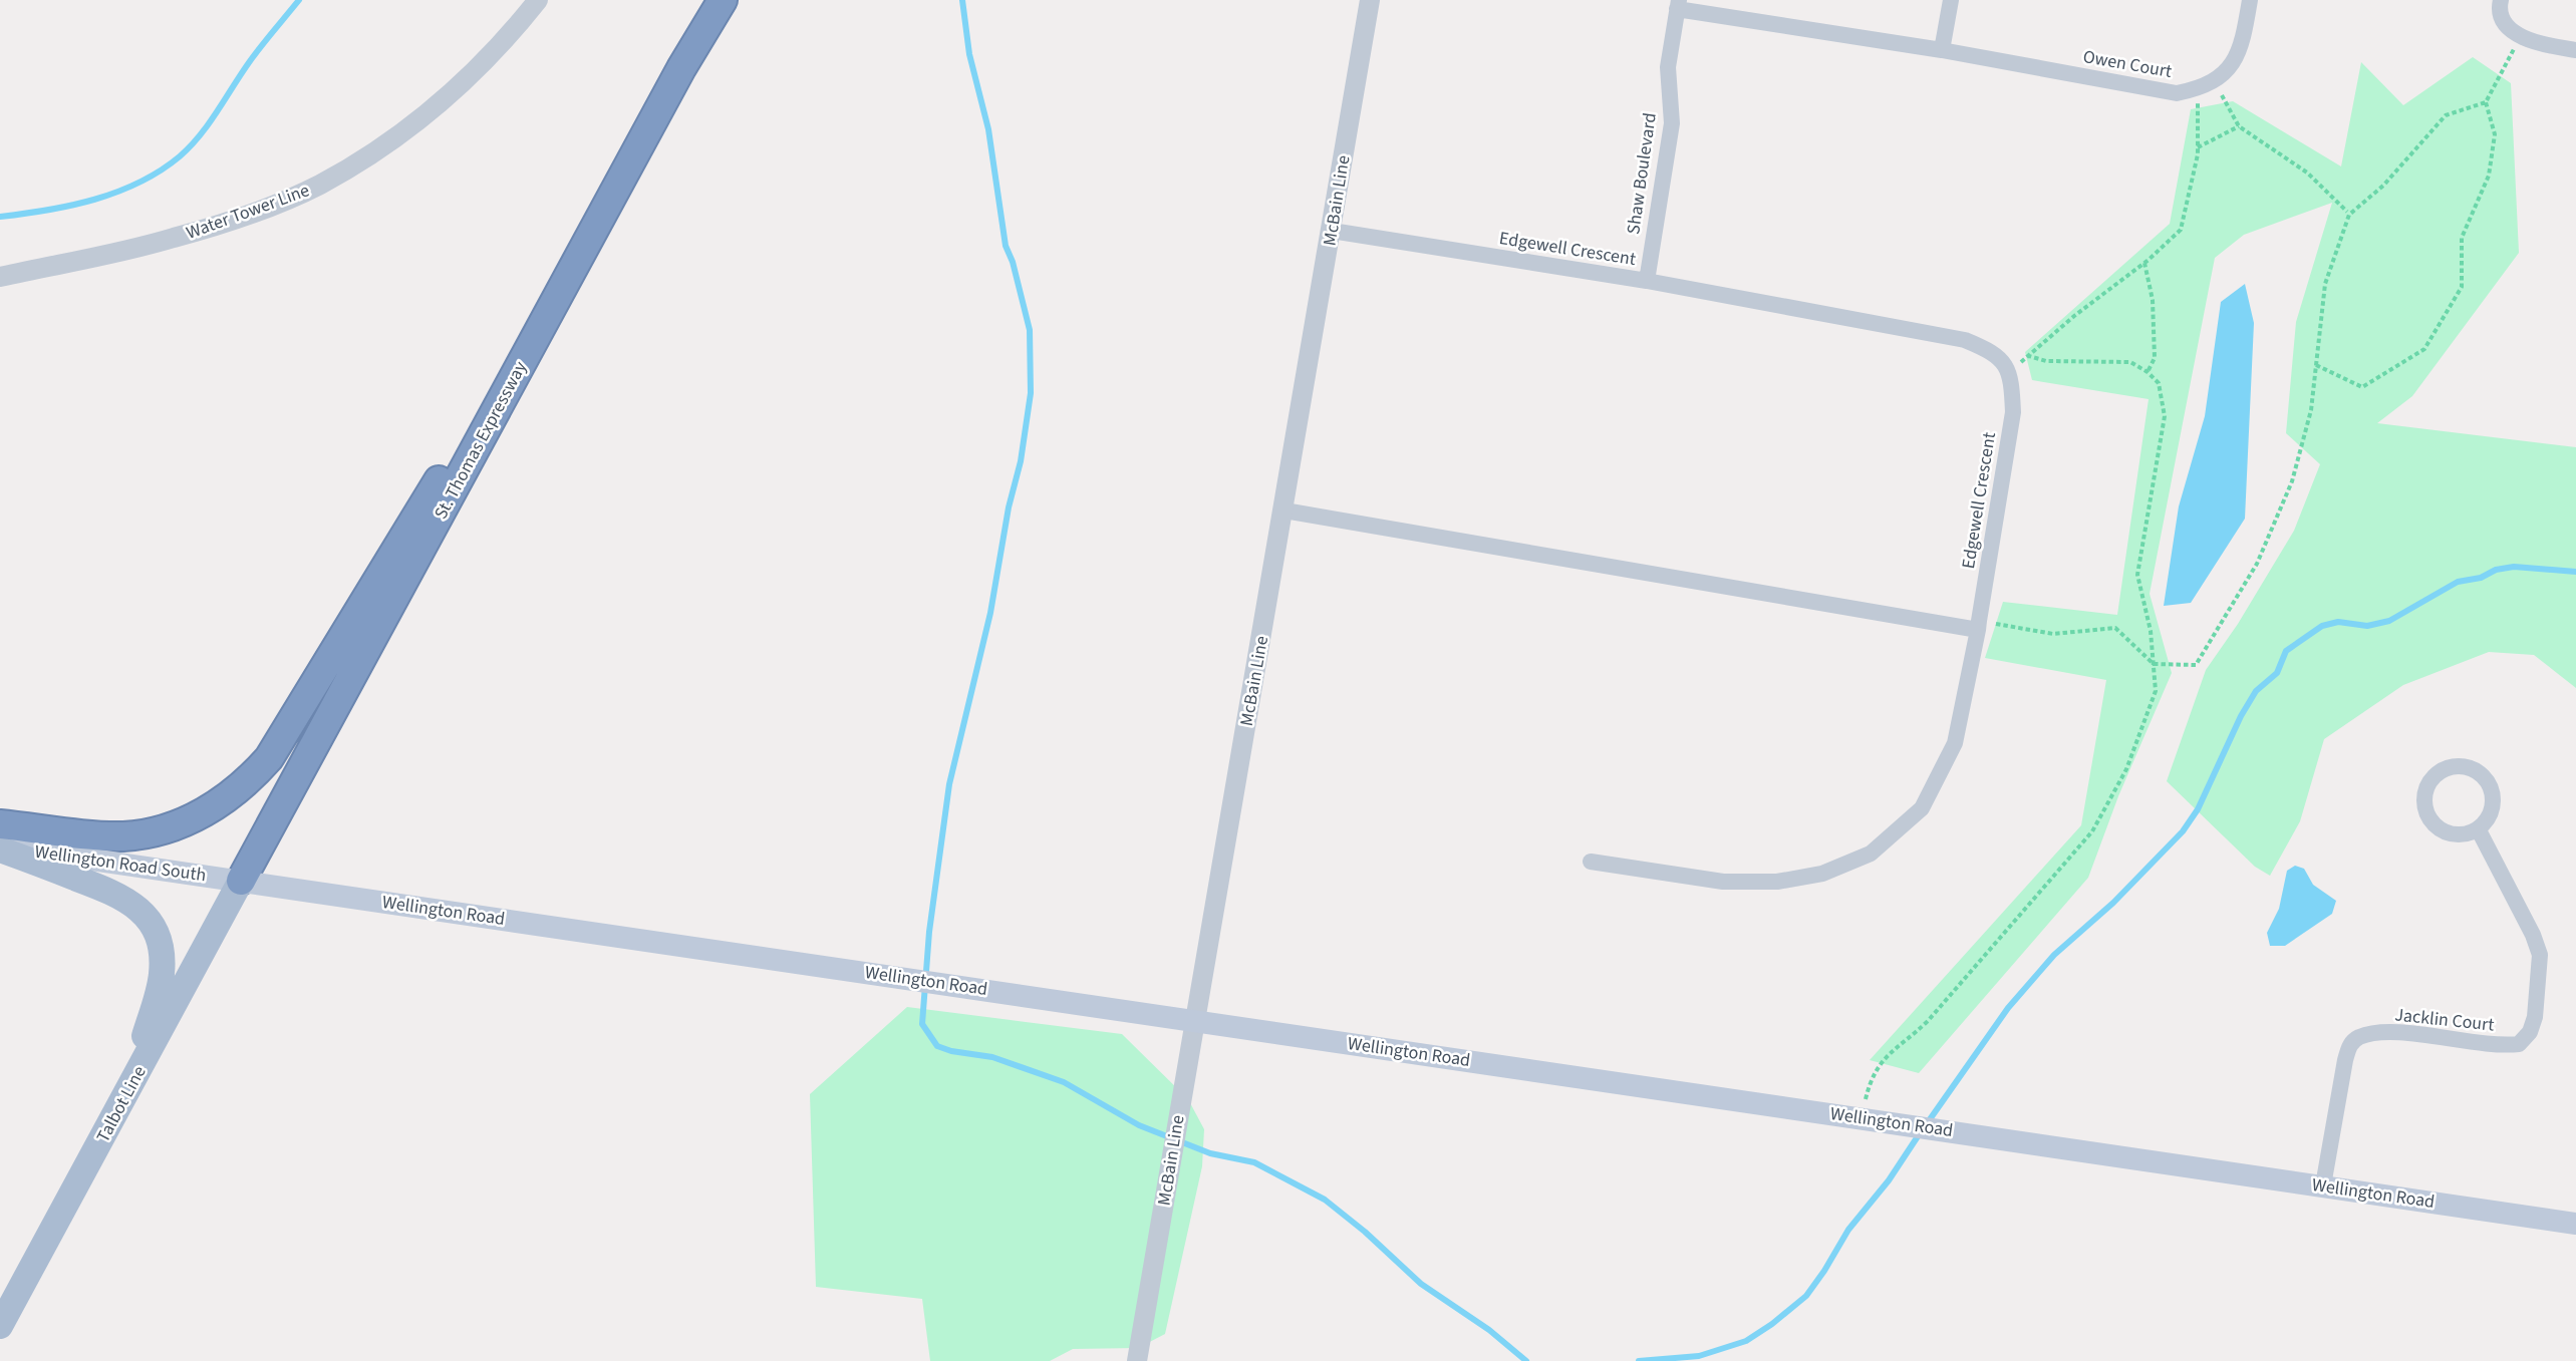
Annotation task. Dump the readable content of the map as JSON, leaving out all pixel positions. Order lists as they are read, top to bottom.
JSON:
{
  "streets": {
    "highway": ["St. Thomas Expressway"],
    "main road": ["Wellington Road South", "Wellington Road", "Talbot Line"],
    "street": [
      "Owen Court",
      "Shaw Boulevard",
      "McBain Line",
      "Water Tower Line",
      "Edgewell Crescent",
      "Jacklin Court"
    ]
  },
  "crossings": [
    ["Owen Court", "Shaw Boulevard"],
    ["Shaw Boulevard", "Edgewell Crescent"],
    ["McBain Line", "Edgewell Crescent"],
    ["McBain Line", "Wellington Road"],
    ["St. Thomas Expressway", "Wellington Road South"],
    ["St. Thomas Expressway", "Wellington Road"],
    ["St. Thomas Expressway", "Talbot Line"],
    ["Wellington Road South", "Wellington Road"],
    ["Wellington Road South", "Talbot Line"],
    ["Wellington Road", "Jacklin Court"],
    ["Wellington Road", "Talbot Line"]
  ]
}
